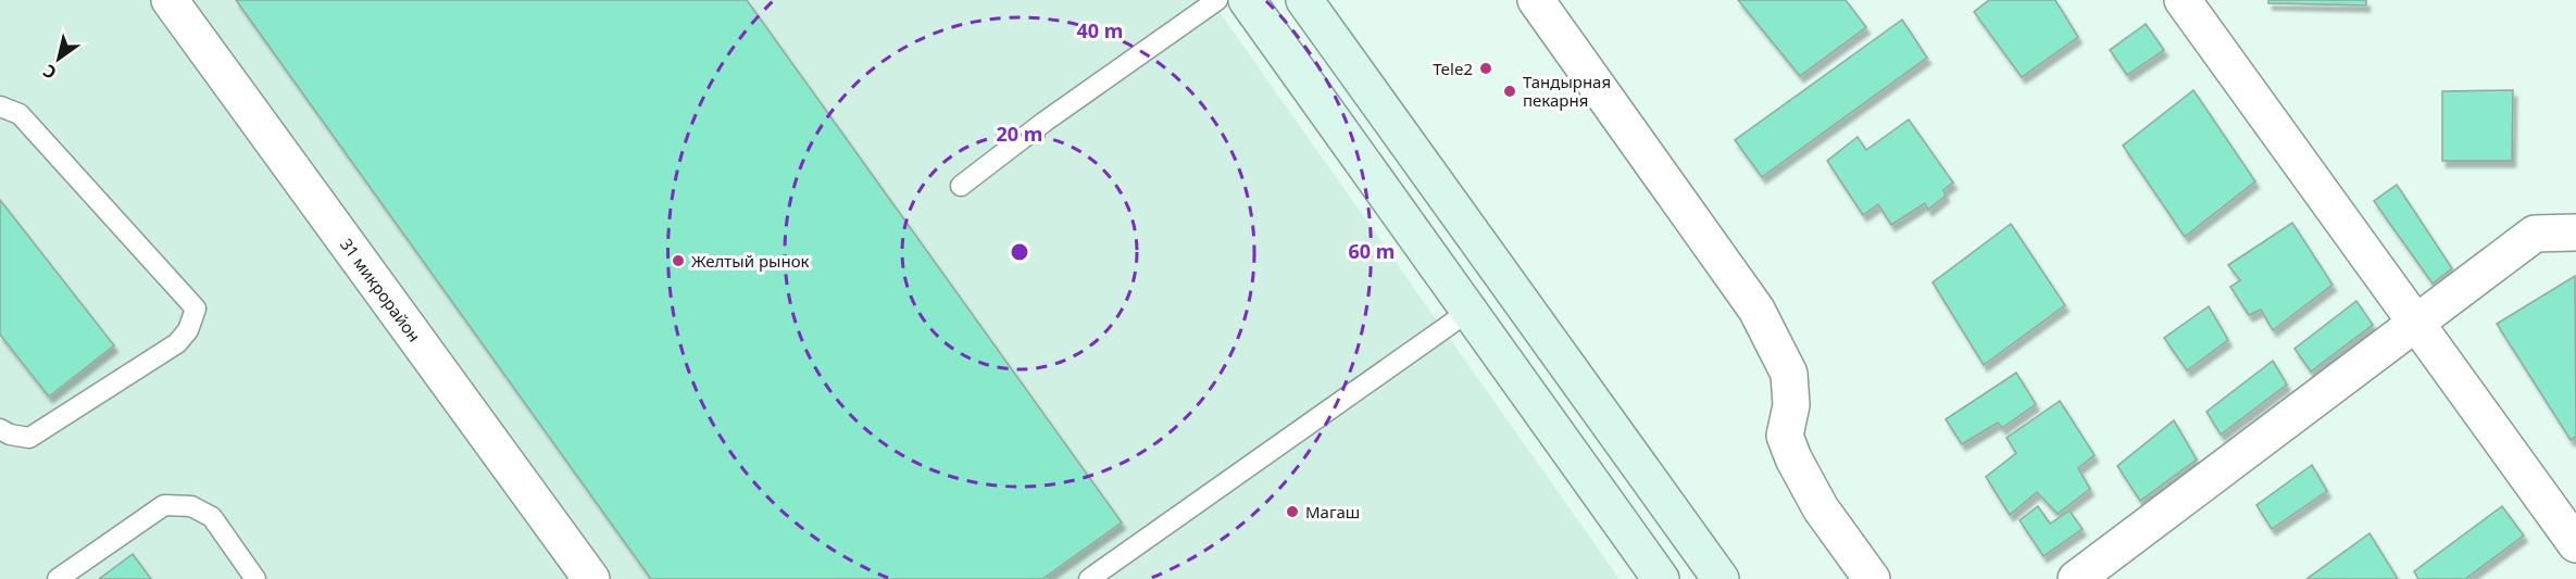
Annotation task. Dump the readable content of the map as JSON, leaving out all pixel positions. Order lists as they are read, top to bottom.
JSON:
{
  "streets": {
    "street": ["31 микрорайон"]
  },
  "places": [
    "Tele2",
    "Тандырная пекарня",
    "Желтый рынок",
    "Магаш"
  ],
  "north": "bottom left",
  "rings": ["40 m", "20 m", "60 m"]
}
